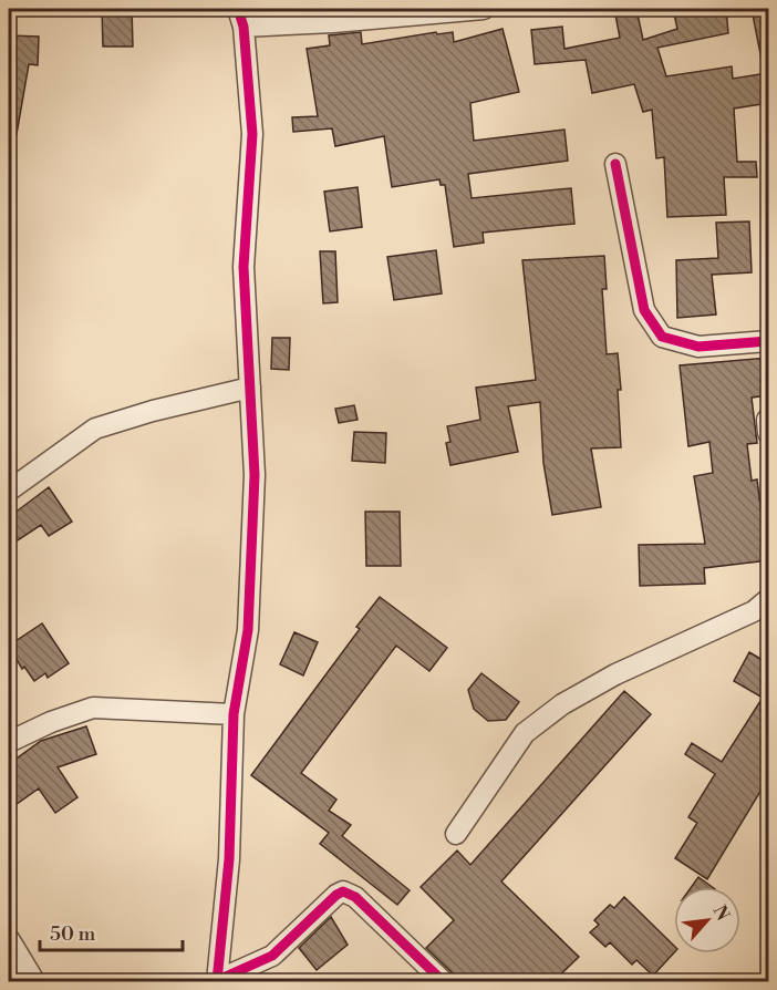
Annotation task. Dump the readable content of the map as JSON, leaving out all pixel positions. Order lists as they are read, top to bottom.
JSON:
{
  "scale_bar": "50 m",
  "north": "top right"
}
